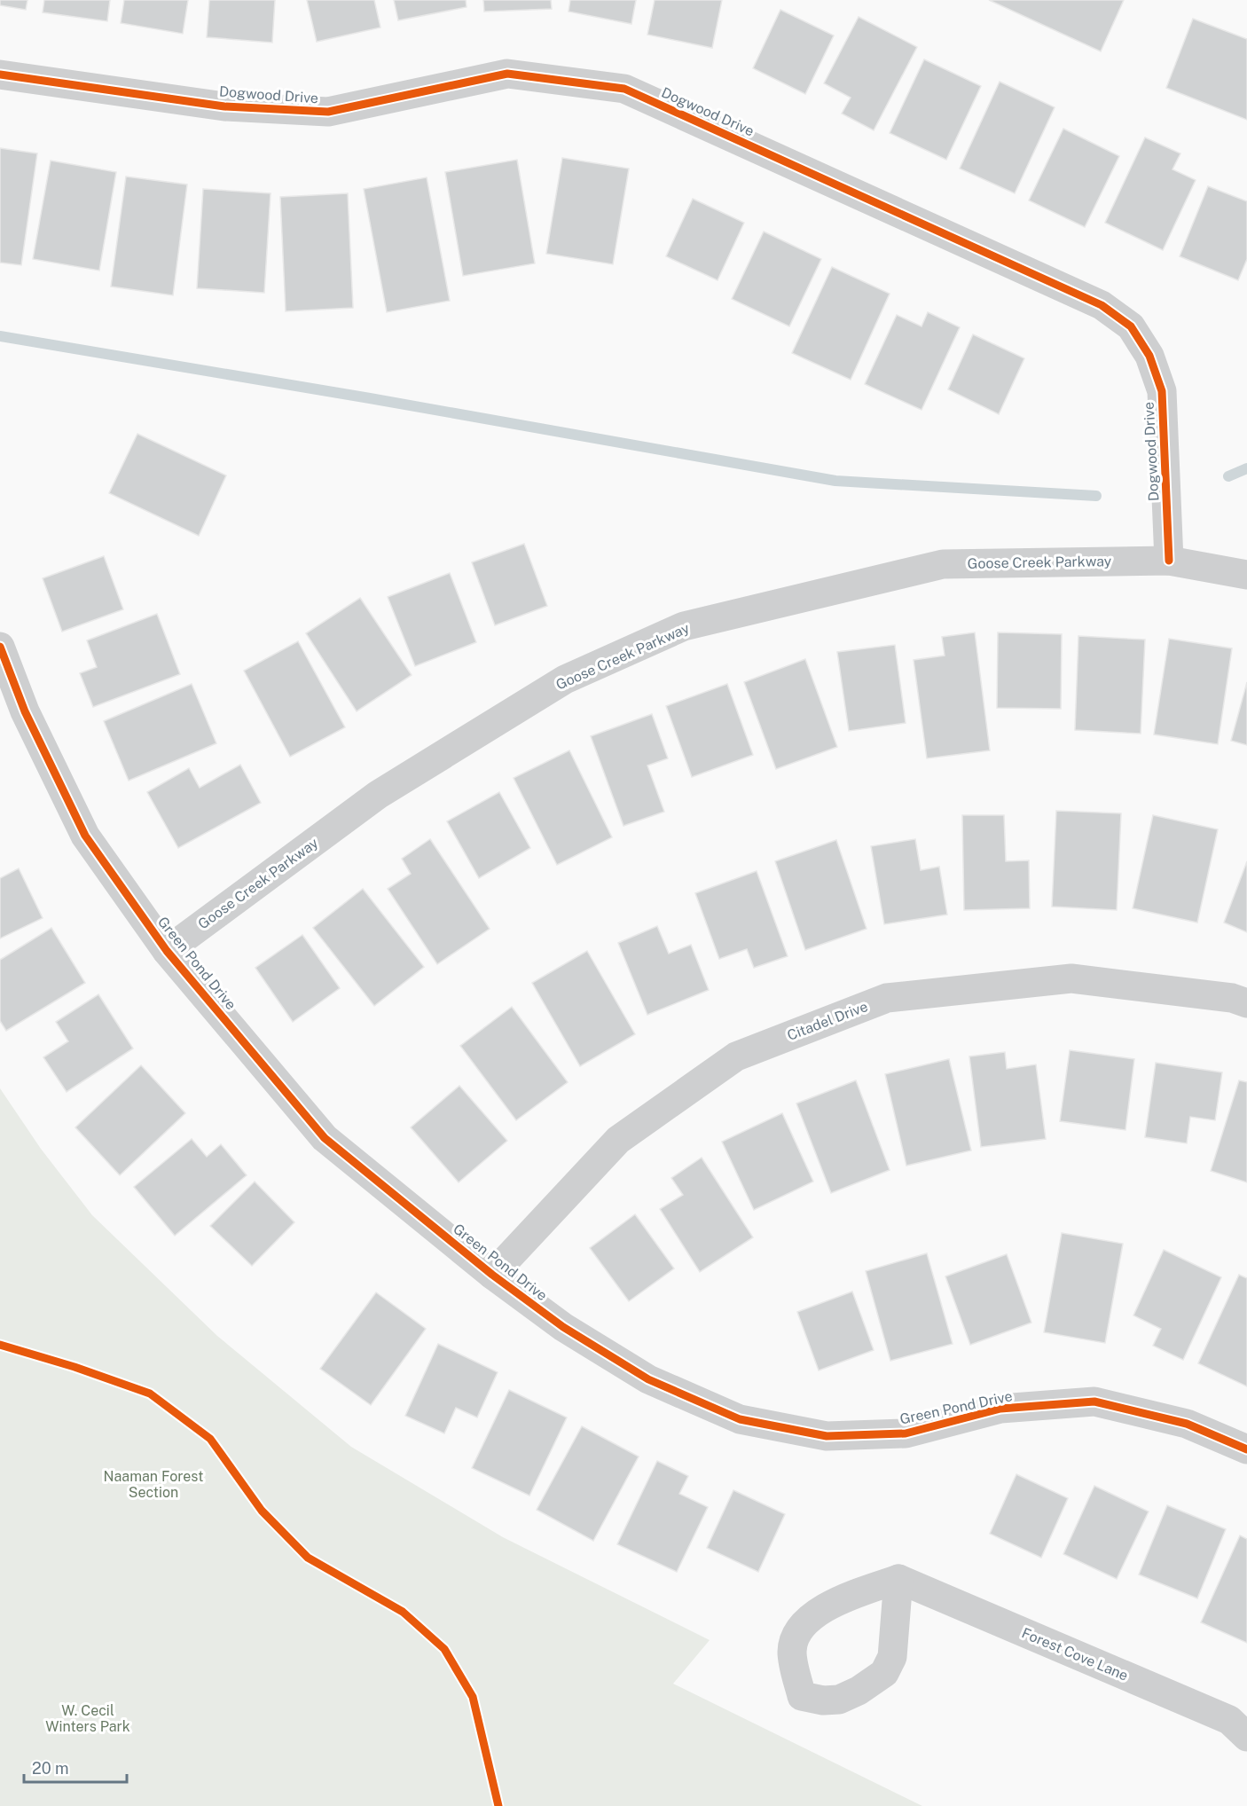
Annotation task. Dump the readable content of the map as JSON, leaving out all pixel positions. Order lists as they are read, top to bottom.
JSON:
{
  "streets": {
    "street": [
      "Dogwood Drive",
      "Goose Creek Parkway",
      "Green Pond Drive",
      "Citadel Drive",
      "Forest Cove Lane"
    ]
  },
  "crossings": [
    ["Dogwood Drive", "Goose Creek Parkway"],
    ["Goose Creek Parkway", "Green Pond Drive"],
    ["Green Pond Drive", "Citadel Drive"]
  ],
  "parks": ["Naaman Forest Section", "W. Cecil Winters Park"],
  "scale_bar": "20 m"
}
